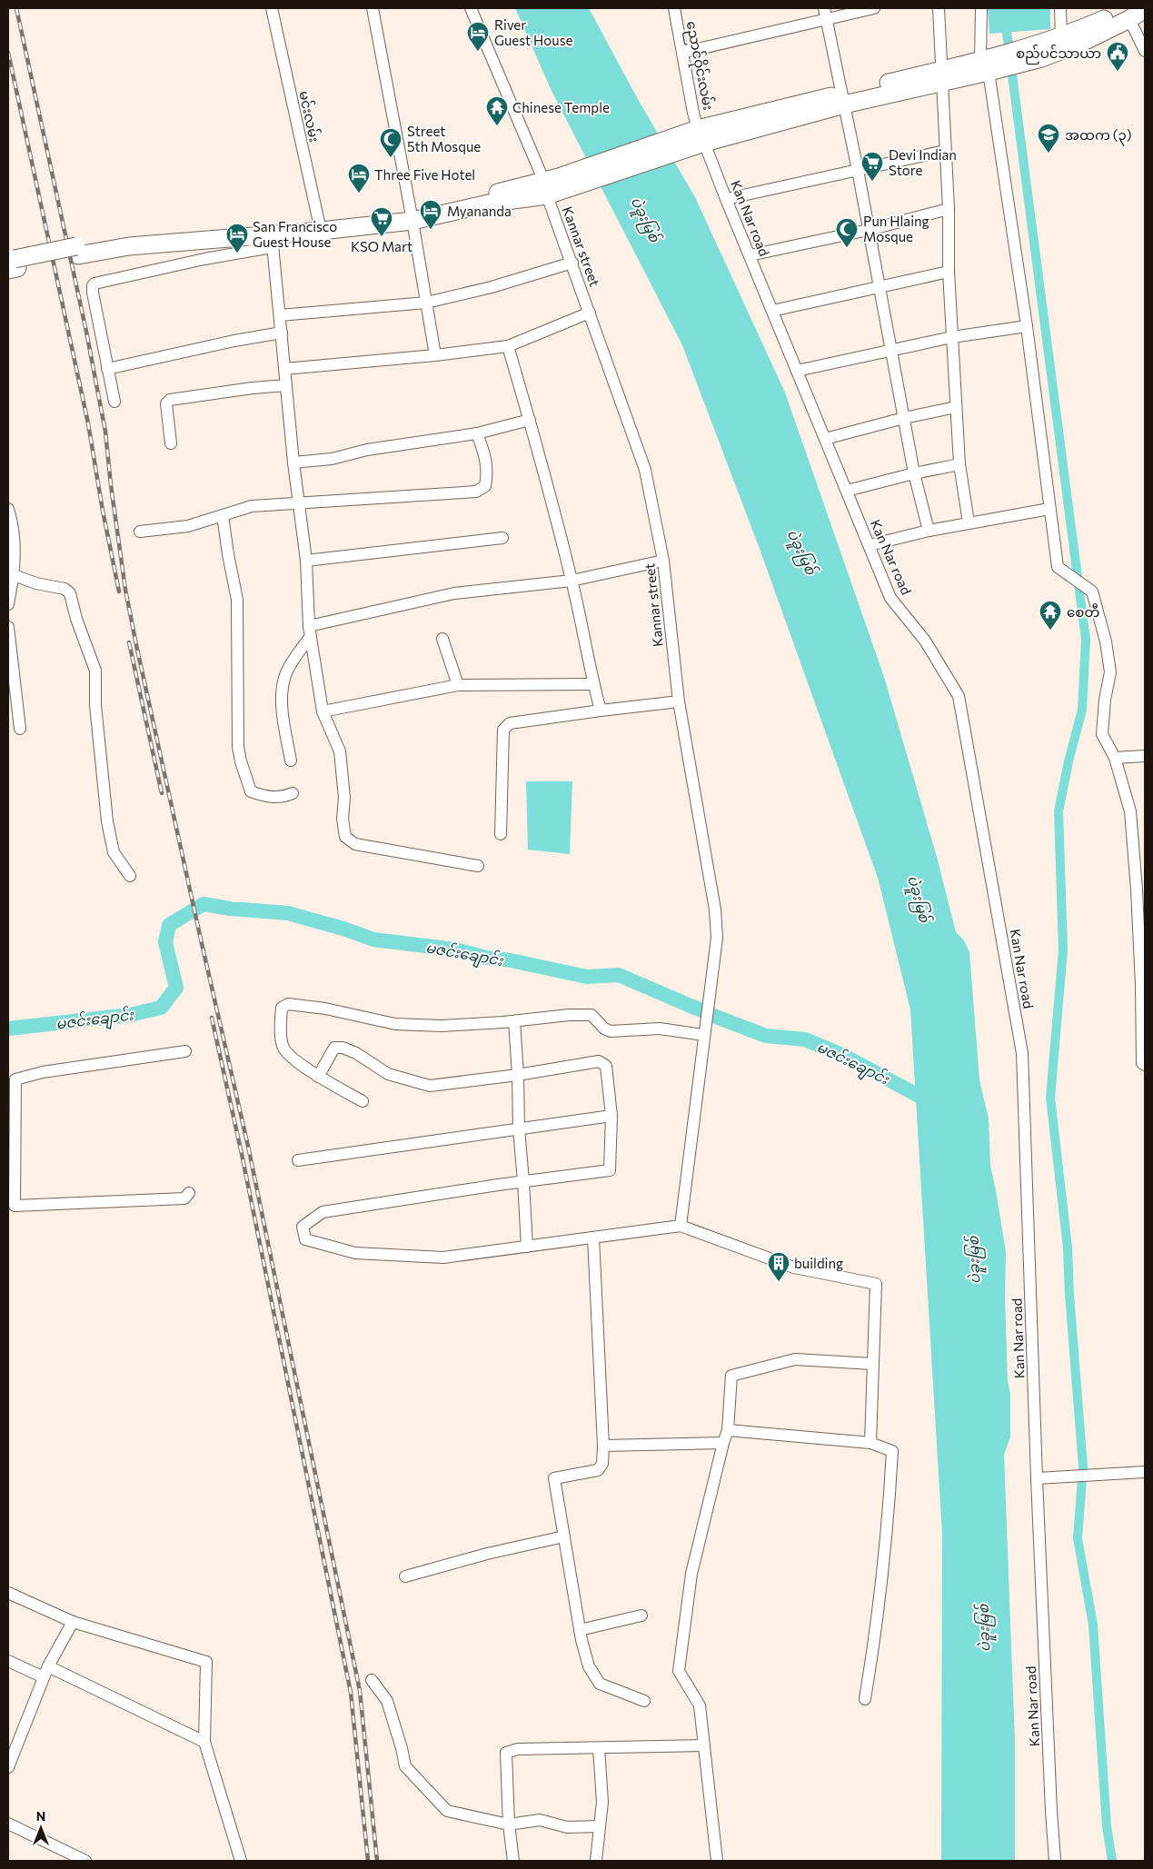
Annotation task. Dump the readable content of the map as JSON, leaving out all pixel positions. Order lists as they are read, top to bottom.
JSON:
{
  "streets": {
    "street": [
      "ညောင်ဝိုင်းလမ်း",
      "မင်းလမ်း",
      "Kan Nar road",
      "Kannar street"
    ]
  },
  "crossings": [
    ["ညောင်ဝိုင်းလမ်း", "Kan Nar road"]
  ],
  "water": ["ပဲခူးမြစ်", "မဇင်းချောင်း"],
  "places": {
    "hotel": [
      "River Guest House",
      "Three Five Hotel",
      "Myananda",
      "San Francisco Guest House"
    ],
    "public building": ["စည်ပင်သာယာ"],
    "temple": ["Chinese Temple", "စေတီ"],
    "school or university": ["အထက (၃)"],
    "mosque": ["Street 5th Mosque", "Pun Hlaing Mosque"],
    "supermarket": ["Devi Indian Store", "KSO Mart"],
    "building": ["building"]
  },
  "north": "top"
}
